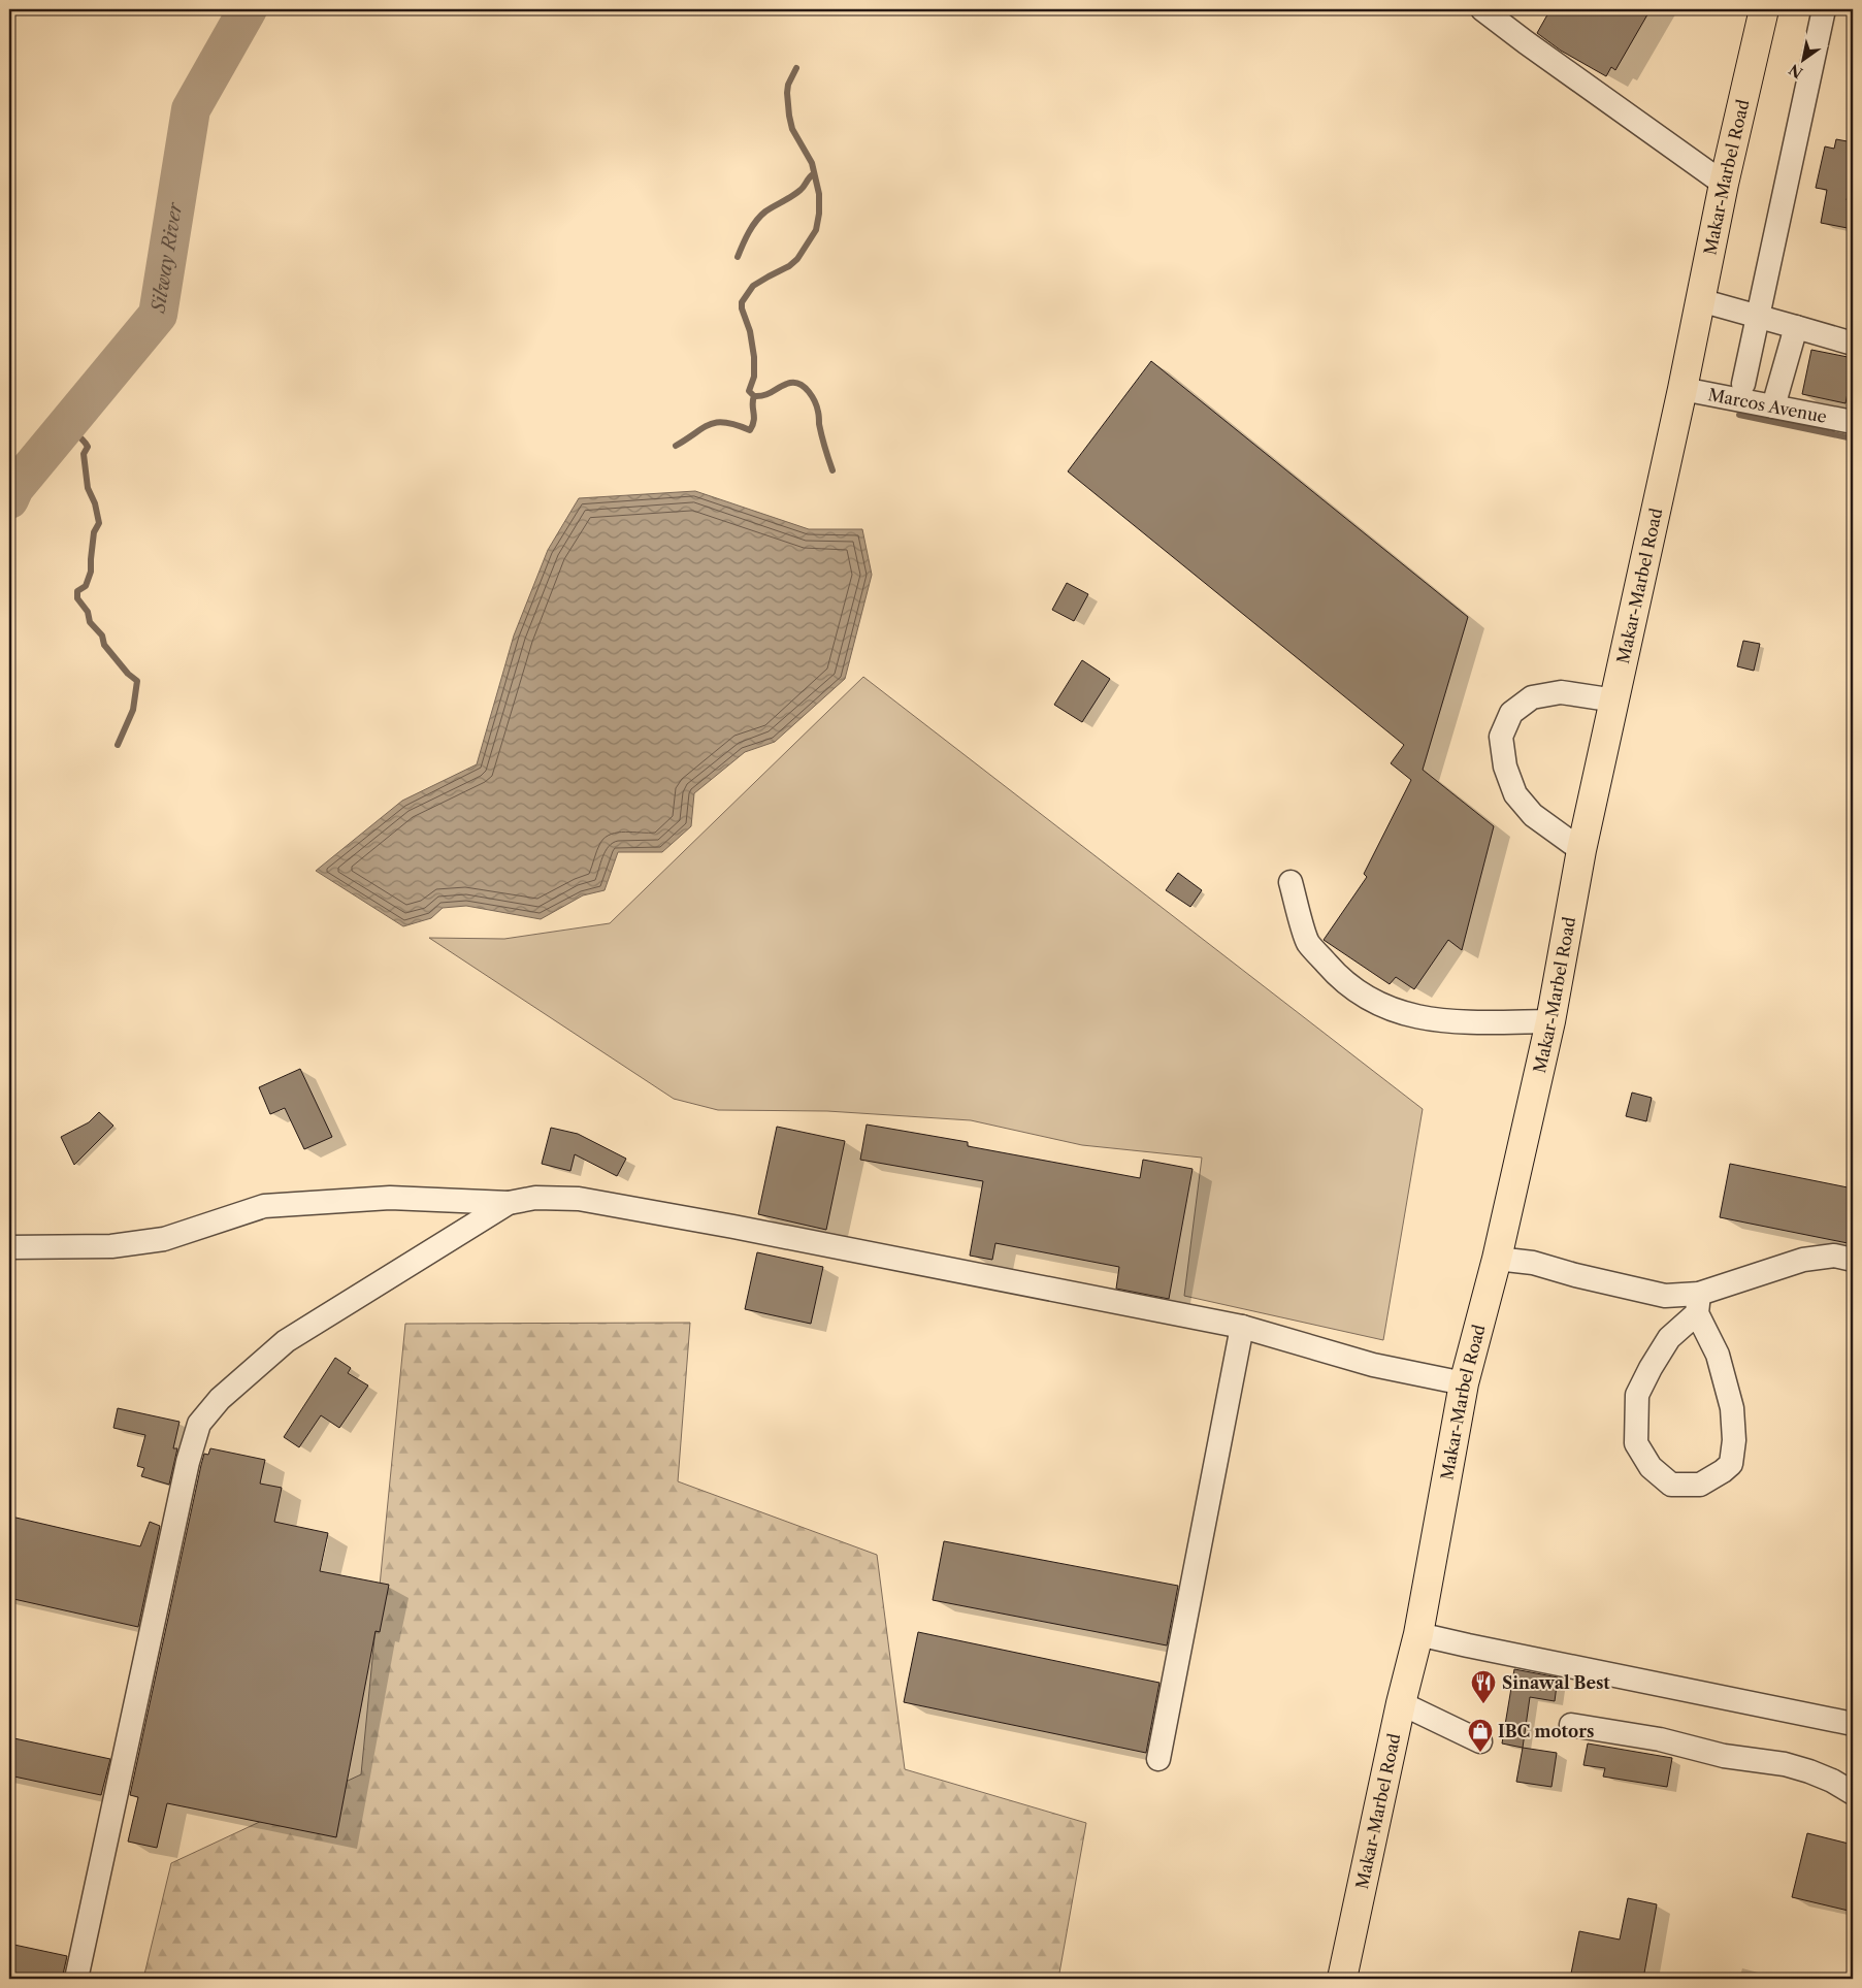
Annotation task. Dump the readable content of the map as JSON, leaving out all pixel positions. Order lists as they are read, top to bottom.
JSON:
{
  "streets": {
    "main road": ["Makar-Marbel Road"],
    "street": ["Marcos Avenue"]
  },
  "crossings": [
    ["Makar-Marbel Road", "Marcos Avenue"]
  ],
  "water": ["Silway River"],
  "places": {
    "restaurant": ["Sinawal Best"],
    "shop": ["IBC motors"]
  },
  "north": "bottom left"
}
